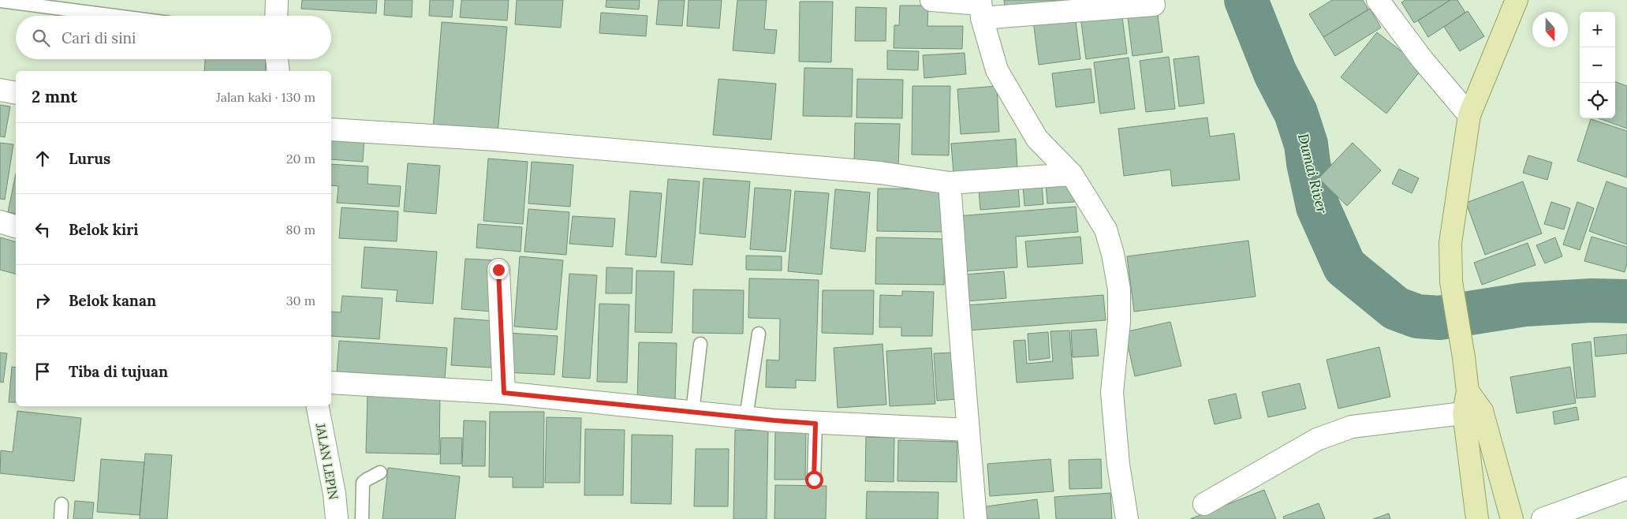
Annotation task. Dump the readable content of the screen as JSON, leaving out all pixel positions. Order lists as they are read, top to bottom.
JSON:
{
  "streets": {
    "street": ["JALAN LEPIN"]
  },
  "water": ["Dumai River"],
  "north": "bottom",
  "page": {
    "map_buttons": ["+", "−"],
    "search": "Cari di sini",
    "heading": ["2 mnt", "Jalan kaki · 130 m"],
    "list": [
      ["Lurus", "20 m"],
      ["Belok kiri", "80 m"],
      ["Belok kanan", "30 m"],
      "Tiba di tujuan"
    ]
  }
}
